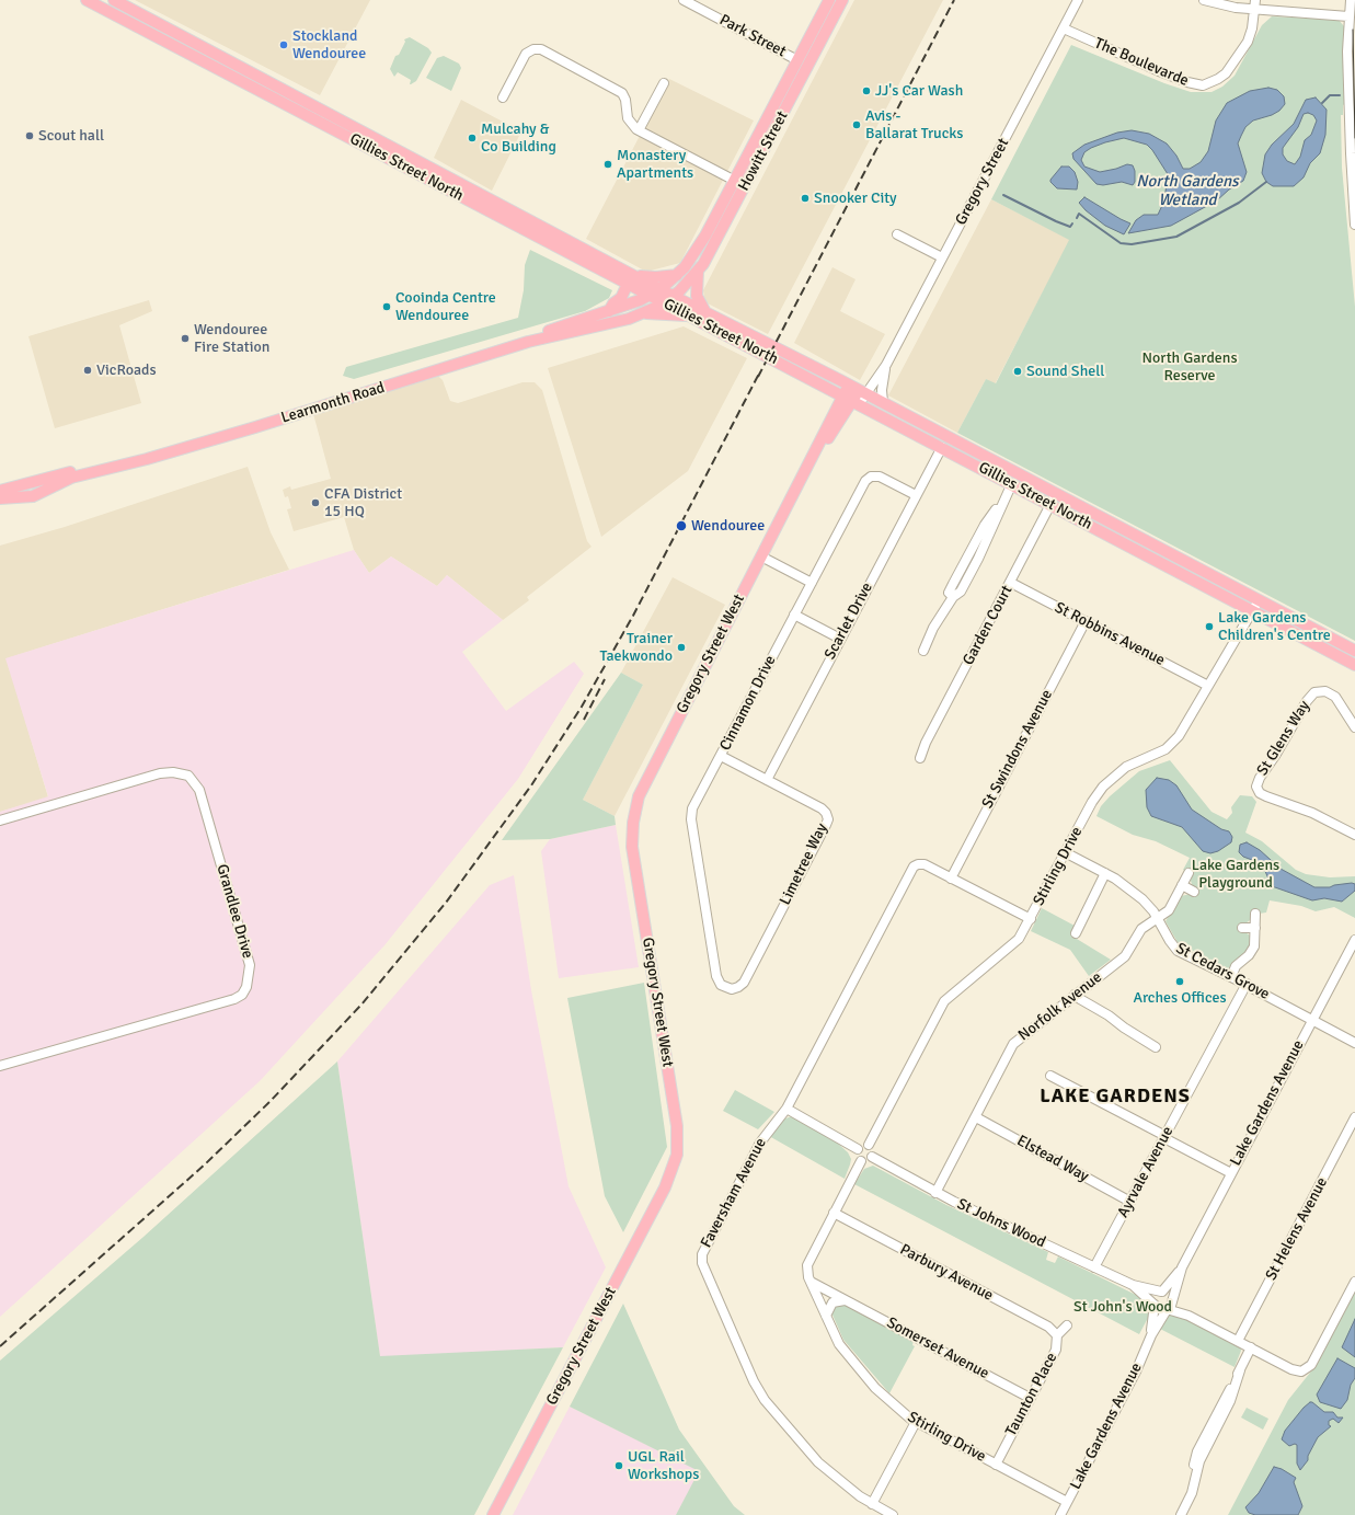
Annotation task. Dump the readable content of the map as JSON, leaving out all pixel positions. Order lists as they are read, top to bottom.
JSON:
{
  "streets": {
    "main road": [
      "Howitt Street",
      "Gillies Street North",
      "Learmonth Road",
      "Gregory Street West"
    ],
    "street": [
      "Park Street",
      "The Boulevarde",
      "Gregory Street",
      "Scarlet Drive",
      "Garden Court",
      "St Robbins Avenue",
      "Cinnamon Drive",
      "St Glens Way",
      "St Swindons Avenue",
      "Limetree Way",
      "Stirling Drive",
      "Grandlee Drive",
      "St Cedars Grove",
      "Norfolk Avenue",
      "Lake Gardens Avenue",
      "Elstead Way",
      "Ayrvale Avenue",
      "Faversham Avenue",
      "St Johns Wood",
      "St Helens Avenue",
      "Parbury Avenue",
      "Somerset Avenue",
      "Taunton Place"
    ]
  },
  "crossings": [
    ["Park Street", "Howitt Street"],
    ["The Boulevarde", "Gregory Street"],
    ["Howitt Street", "Gillies Street North"],
    ["Howitt Street", "Learmonth Road"],
    ["Gillies Street North", "Gregory Street"],
    ["Gillies Street North", "Learmonth Road"],
    ["Gillies Street North", "Scarlet Drive"],
    ["Gillies Street North", "Garden Court"],
    ["Gillies Street North", "Gregory Street West"],
    ["Gillies Street North", "Stirling Drive"],
    ["Gregory Street", "Gregory Street West"],
    ["Scarlet Drive", "Cinnamon Drive"],
    ["Scarlet Drive", "Limetree Way"],
    ["Garden Court", "St Robbins Avenue"],
    ["St Robbins Avenue", "St Swindons Avenue"],
    ["St Robbins Avenue", "Stirling Drive"],
    ["Cinnamon Drive", "Limetree Way"],
    ["St Swindons Avenue", "Faversham Avenue"],
    ["Stirling Drive", "St Cedars Grove"],
    ["Stirling Drive", "Lake Gardens Avenue"],
    ["Stirling Drive", "St Johns Wood"],
    ["Stirling Drive", "Parbury Avenue"],
    ["Stirling Drive", "Somerset Avenue"],
    ["Stirling Drive", "Taunton Place"],
    ["St Cedars Grove", "Norfolk Avenue"],
    ["St Cedars Grove", "Lake Gardens Avenue"],
    ["St Cedars Grove", "Ayrvale Avenue"],
    ["Norfolk Avenue", "Elstead Way"],
    ["Norfolk Avenue", "St Johns Wood"],
    ["Lake Gardens Avenue", "St Johns Wood"],
    ["Elstead Way", "Ayrvale Avenue"],
    ["Ayrvale Avenue", "St Johns Wood"],
    ["Parbury Avenue", "Taunton Place"],
    ["Somerset Avenue", "Taunton Place"]
  ],
  "districts": ["LAKE GARDENS"],
  "water": ["North Gardens Wetland"],
  "parks": ["North Gardens Reserve", "Lake Gardens Playground", "St John's Wood"],
  "places": [
    "Stockland Wendouree",
    "JJ's Car Wash",
    "Avis - Ballarat Trucks",
    "Scout hall",
    "Mulcahy & Co Building",
    "Monastery Apartments",
    "Snooker City",
    "Cooinda Centre Wendouree",
    "Wendouree Fire Station",
    "VicRoads",
    "Sound Shell",
    "CFA District 15 HQ",
    "Wendouree",
    "Lake Gardens Children's Centre",
    "Trainer Taekwondo",
    "Arches Offices",
    "UGL Rail Workshops"
  ]
}
